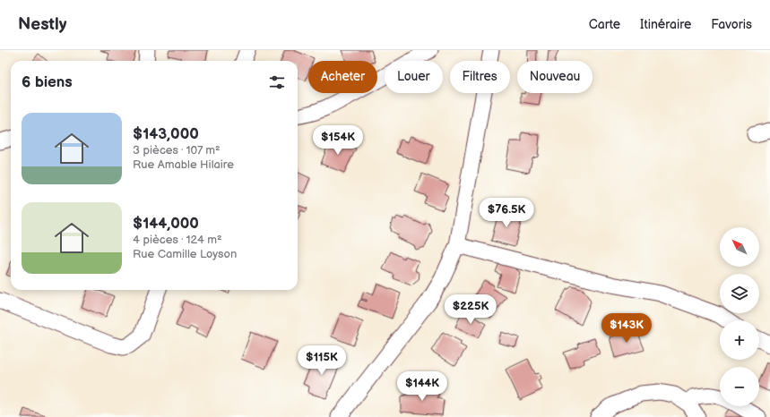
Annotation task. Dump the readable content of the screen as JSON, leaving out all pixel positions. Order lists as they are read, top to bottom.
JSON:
{
  "north": "top left",
  "page": {
    "header": "Nestly",
    "nav": ["Carte", "Itinéraire", "Favoris"],
    "chip": [
      "Acheter",
      "Louer",
      "Filtres",
      "Nouveau"
    ],
    "heading": "6 biens",
    "list": [
      {
        "name": "$143,000",
        "note": "3 pièces · 107 m² · Rue Amable Hilaire"
      },
      {
        "name": "$144,000",
        "note": "4 pièces · 124 m² · Rue Camille Loyson"
      }
    ],
    "price": [
      "$154K",
      "$76.5K",
      "$225K",
      "$143K",
      "$115K",
      "$144K"
    ],
    "map_buttons": ["+", "−"]
  }
}
